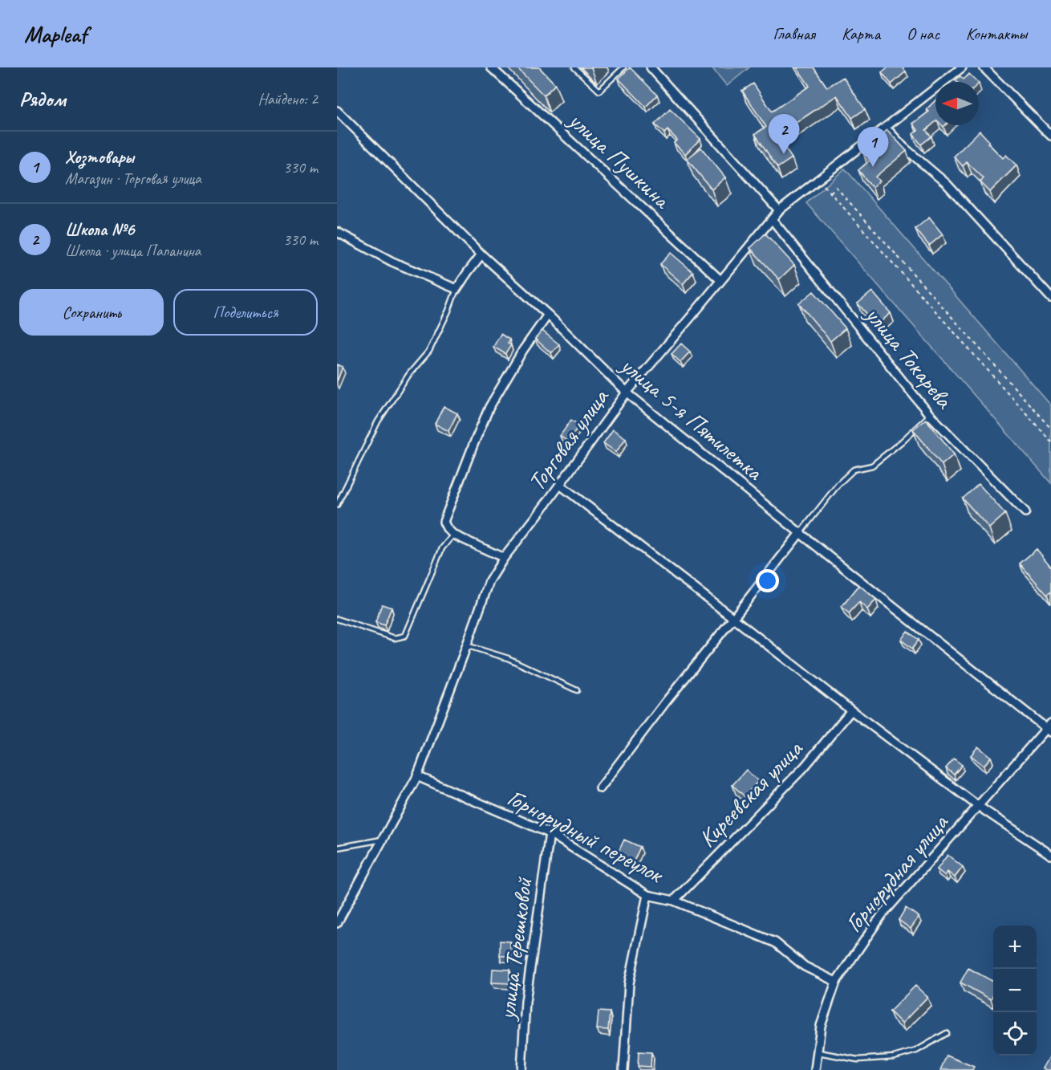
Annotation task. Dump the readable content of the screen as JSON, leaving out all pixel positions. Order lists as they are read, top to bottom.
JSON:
{
  "streets": {
    "street": [
      "улица Пушкина",
      "улица Токарева",
      "улица 5-я Пятилетка",
      "Торговая улица",
      "Киреевская улица",
      "Горнорудный переулок",
      "Горнорудная улица",
      "улица Терешковой"
    ]
  },
  "crossings": [
    ["улица Пушкина", "Торговая улица"],
    ["улица Токарева", "Торговая улица"],
    ["улица 5-я Пятилетка", "Торговая улица"],
    ["улица 5-я Пятилетка", "Горнорудная улица"],
    ["Торговая улица", "Горнорудный переулок"],
    ["Киреевская улица", "Горнорудный переулок"],
    ["Горнорудный переулок", "Горнорудная улица"],
    ["Горнорудный переулок", "улица Терешковой"]
  ],
  "north": "left",
  "page": {
    "header": "Mapleaf",
    "nav": [
      "Главная",
      "Карта",
      "О нас",
      "Контакты"
    ],
    "heading": ["Рядом", "Найдено: 2"],
    "pins": ["2", "1"],
    "list": [
      {
        "mark": "1",
        "name": "Хозтовары",
        "note": "Магазин · Торговая улица",
        "value": "330 m"
      },
      {
        "mark": "2",
        "name": "Школа №6",
        "note": "Школа · улица Папанина",
        "value": "330 m"
      }
    ],
    "buttons": ["Сохранить", "Поделиться"],
    "map_buttons": ["+", "−"]
  }
}
